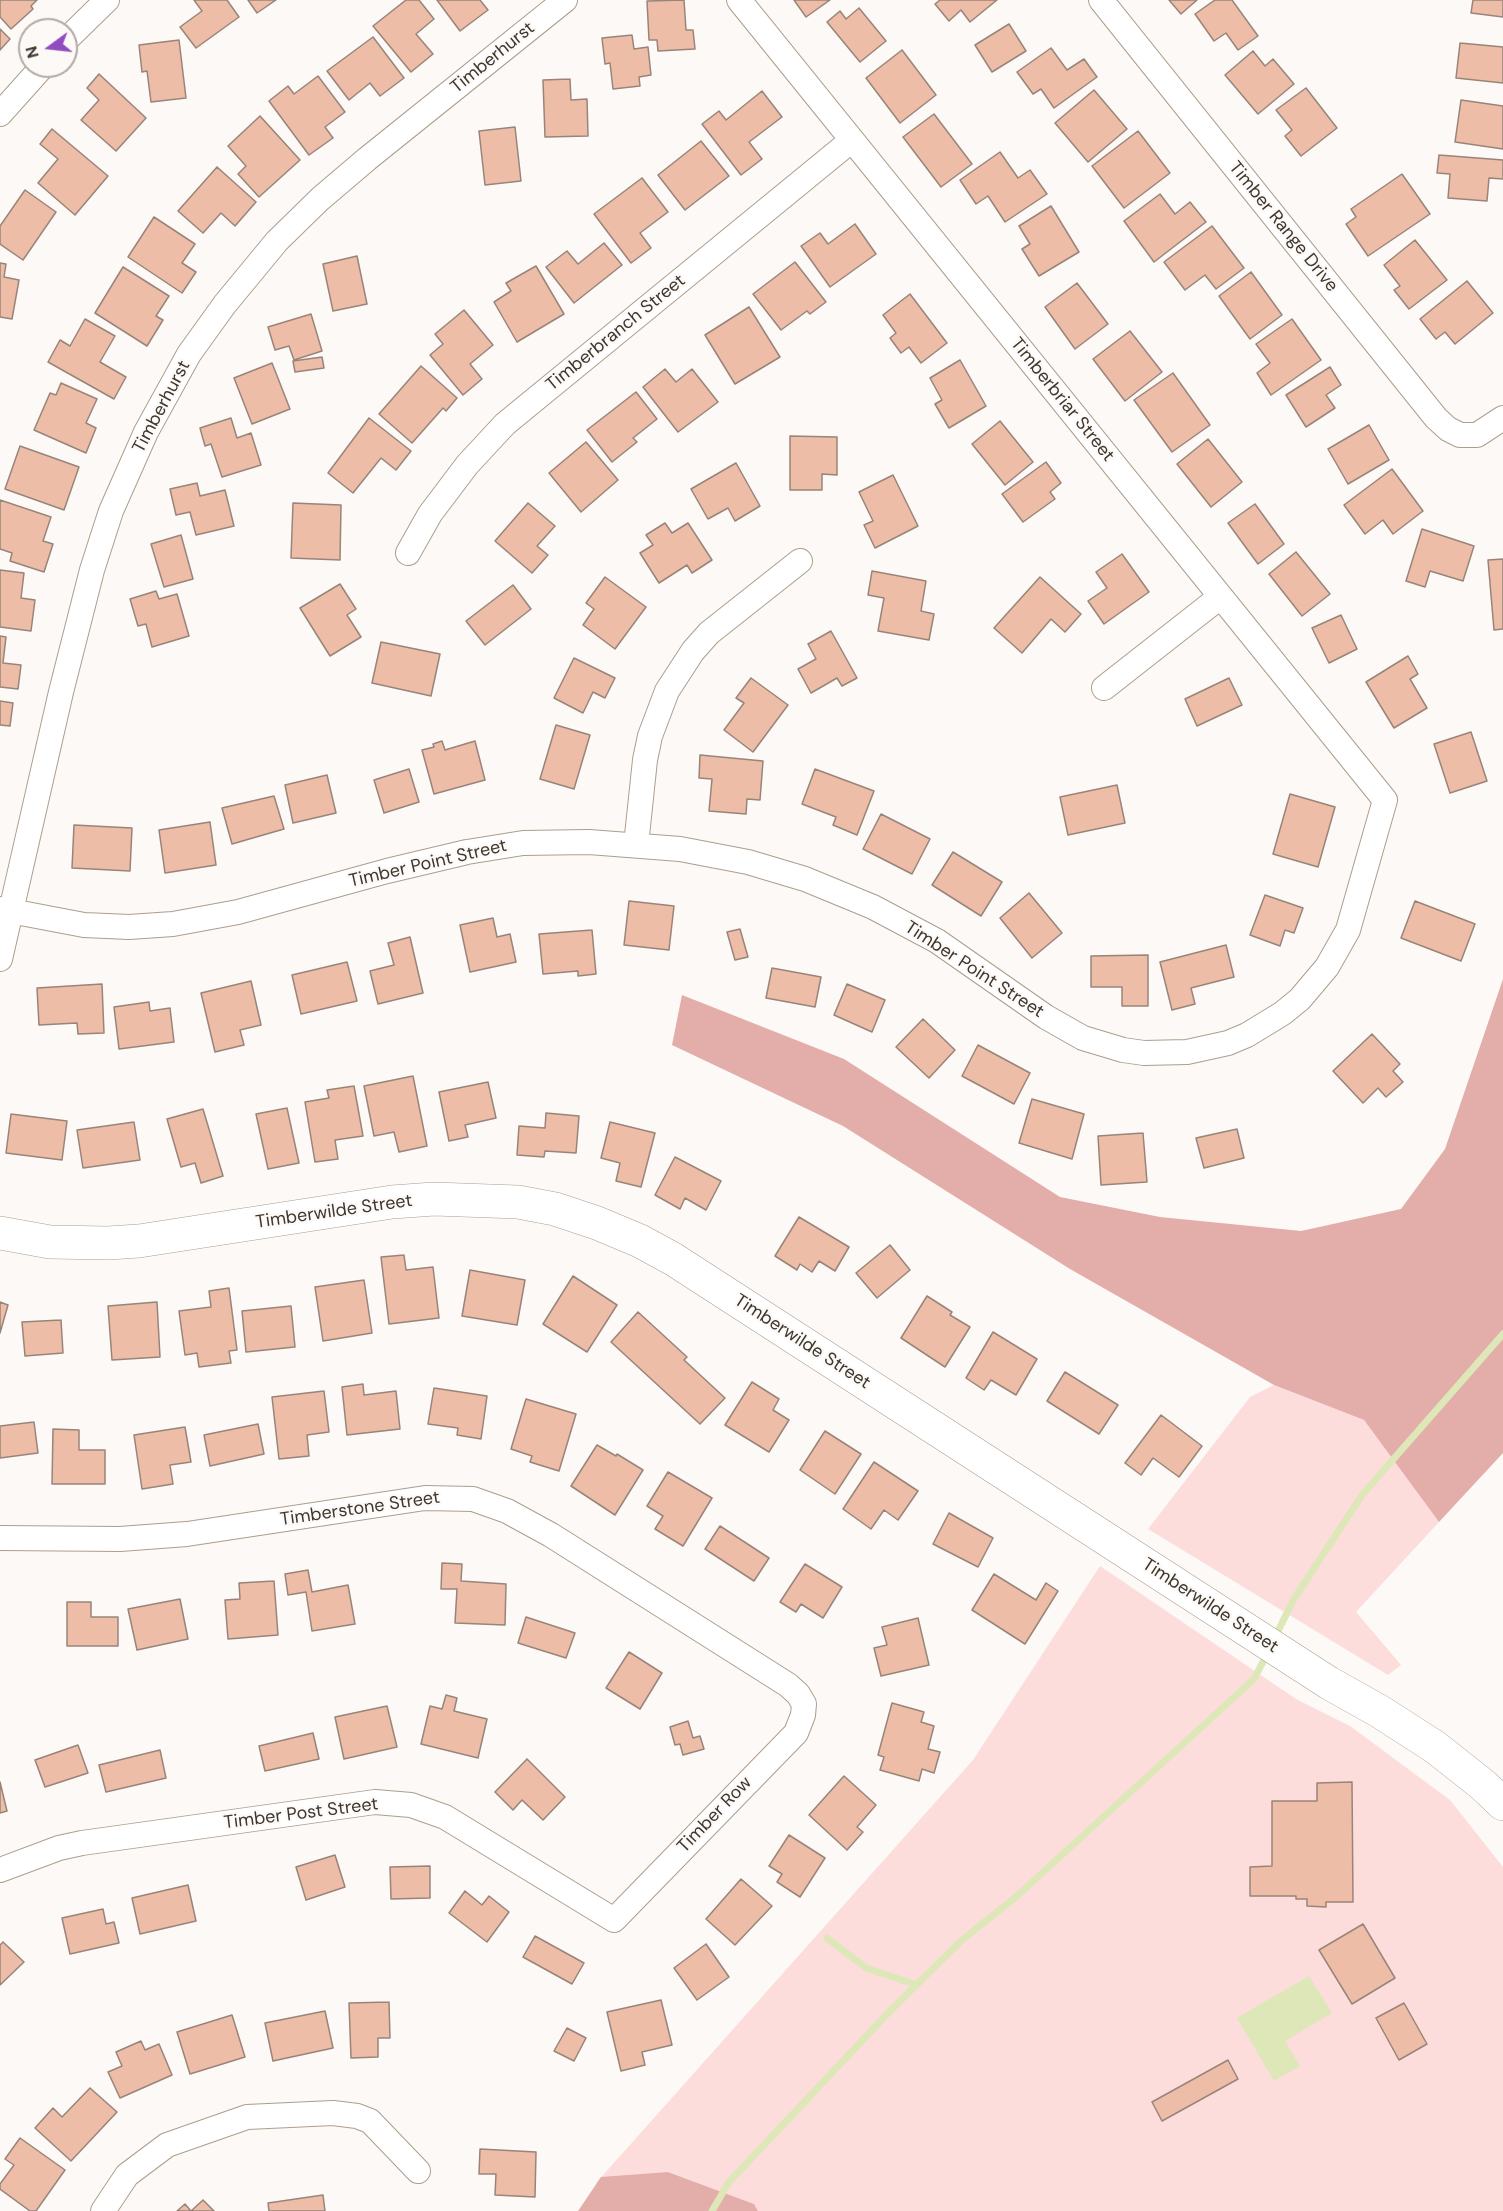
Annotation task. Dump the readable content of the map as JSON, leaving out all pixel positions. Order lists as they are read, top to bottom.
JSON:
{
  "streets": {
    "street": [
      "Timberhurst",
      "Timber Range Drive",
      "Timberbranch Street",
      "Timberbriar Street",
      "Timber Point Street",
      "Timberwilde Street",
      "Timberstone Street",
      "Timber Post Street",
      "Timber Row"
    ]
  },
  "crossings": [
    ["Timberhurst", "Timber Point Street"],
    ["Timberbranch Street", "Timberbriar Street"],
    ["Timberbriar Street", "Timber Point Street"],
    ["Timberstone Street", "Timber Row"],
    ["Timber Post Street", "Timber Row"]
  ],
  "north": "left"
}
